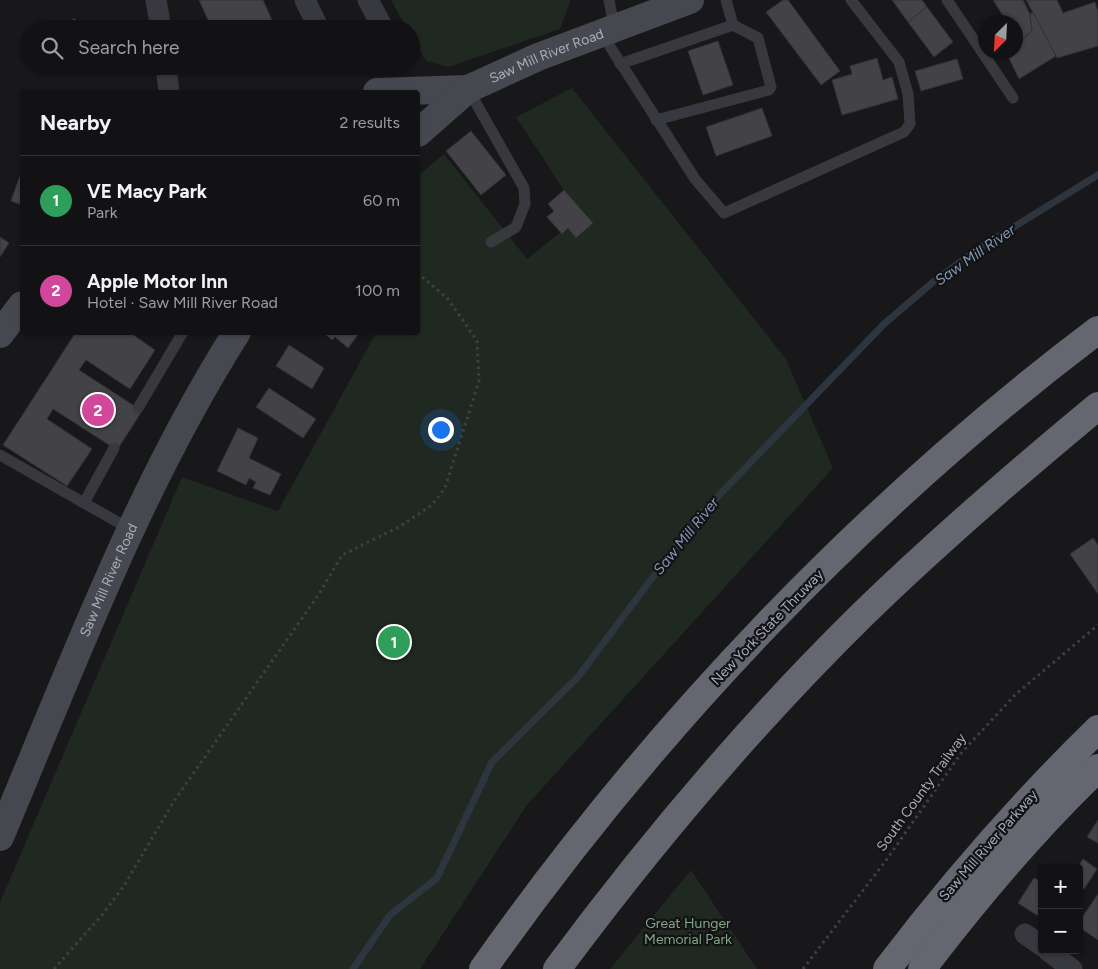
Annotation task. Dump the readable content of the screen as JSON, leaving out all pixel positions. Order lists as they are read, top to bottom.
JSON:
{
  "streets": {
    "highway": ["New York State Thruway", "Saw Mill River Parkway"],
    "main road": ["Saw Mill River Road"],
    "path": ["South County Trailway"]
  },
  "water": ["Saw Mill River"],
  "parks": ["Great Hunger Memorial Park"],
  "north": "bottom left",
  "page": {
    "search": "Search here",
    "heading": ["Nearby", "2 results"],
    "list": [
      {
        "mark": "1",
        "name": "VE Macy Park",
        "note": "Park",
        "value": "60 m"
      },
      {
        "mark": "2",
        "name": "Apple Motor Inn",
        "note": "Hotel · Saw Mill River Road",
        "value": "100 m"
      }
    ],
    "pins": ["2", "1"],
    "map_buttons": ["+", "−"]
  }
}
